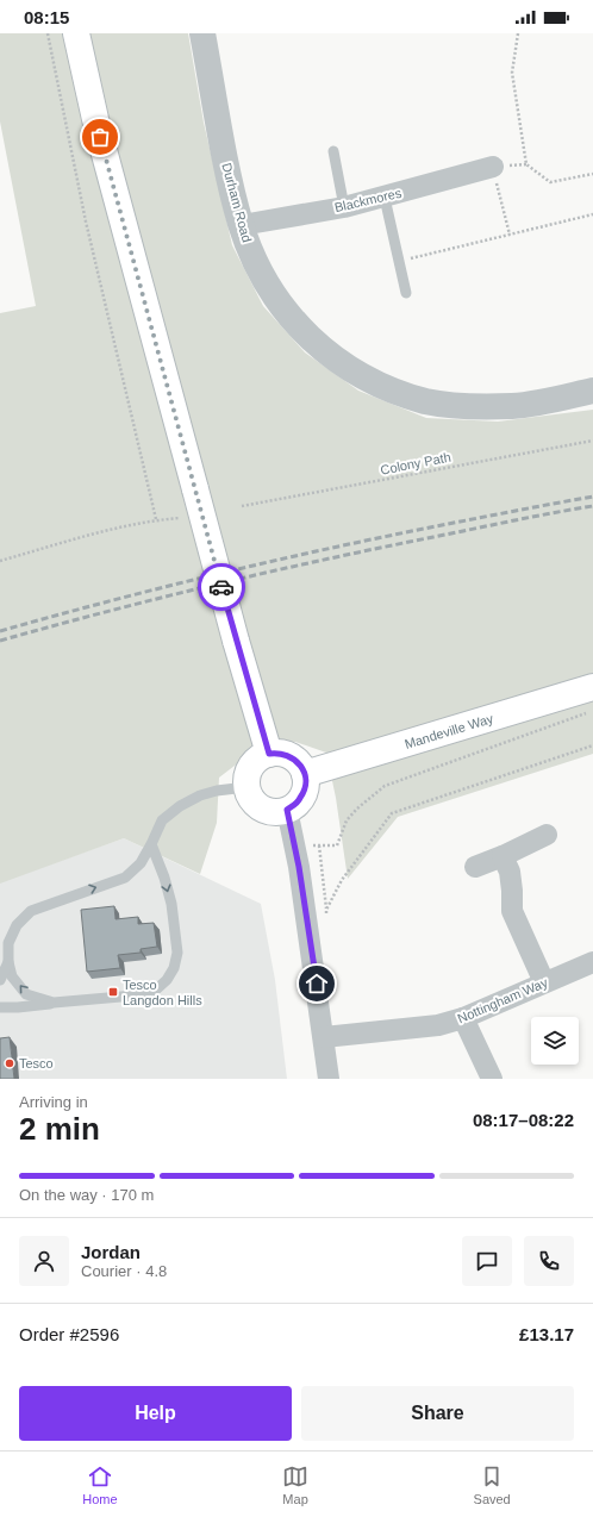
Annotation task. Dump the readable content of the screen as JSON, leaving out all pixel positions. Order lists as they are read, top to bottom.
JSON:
{
  "streets": {
    "main road": ["Mandeville Way"],
    "street": ["Blackmores", "Durham Road", "Nottingham Way"],
    "path": ["Colony Path"]
  },
  "crossings": [
    ["Blackmores", "Durham Road"]
  ],
  "places": {
    "transit": ["Tesco Langdon Hills"],
    "other": ["Tesco"]
  },
  "page": {
    "status": "08:15",
    "heading": ["2 min", "Arriving in", "08:17–08:22"],
    "panel": [
      "Jordan",
      "Courier · 4.8",
      "Order #2596",
      "£13.17"
    ],
    "bar": "On the way · 170 m",
    "buttons": ["Help", "Share"],
    "tabs": ["Home", "Map", "Saved"]
  }
}
